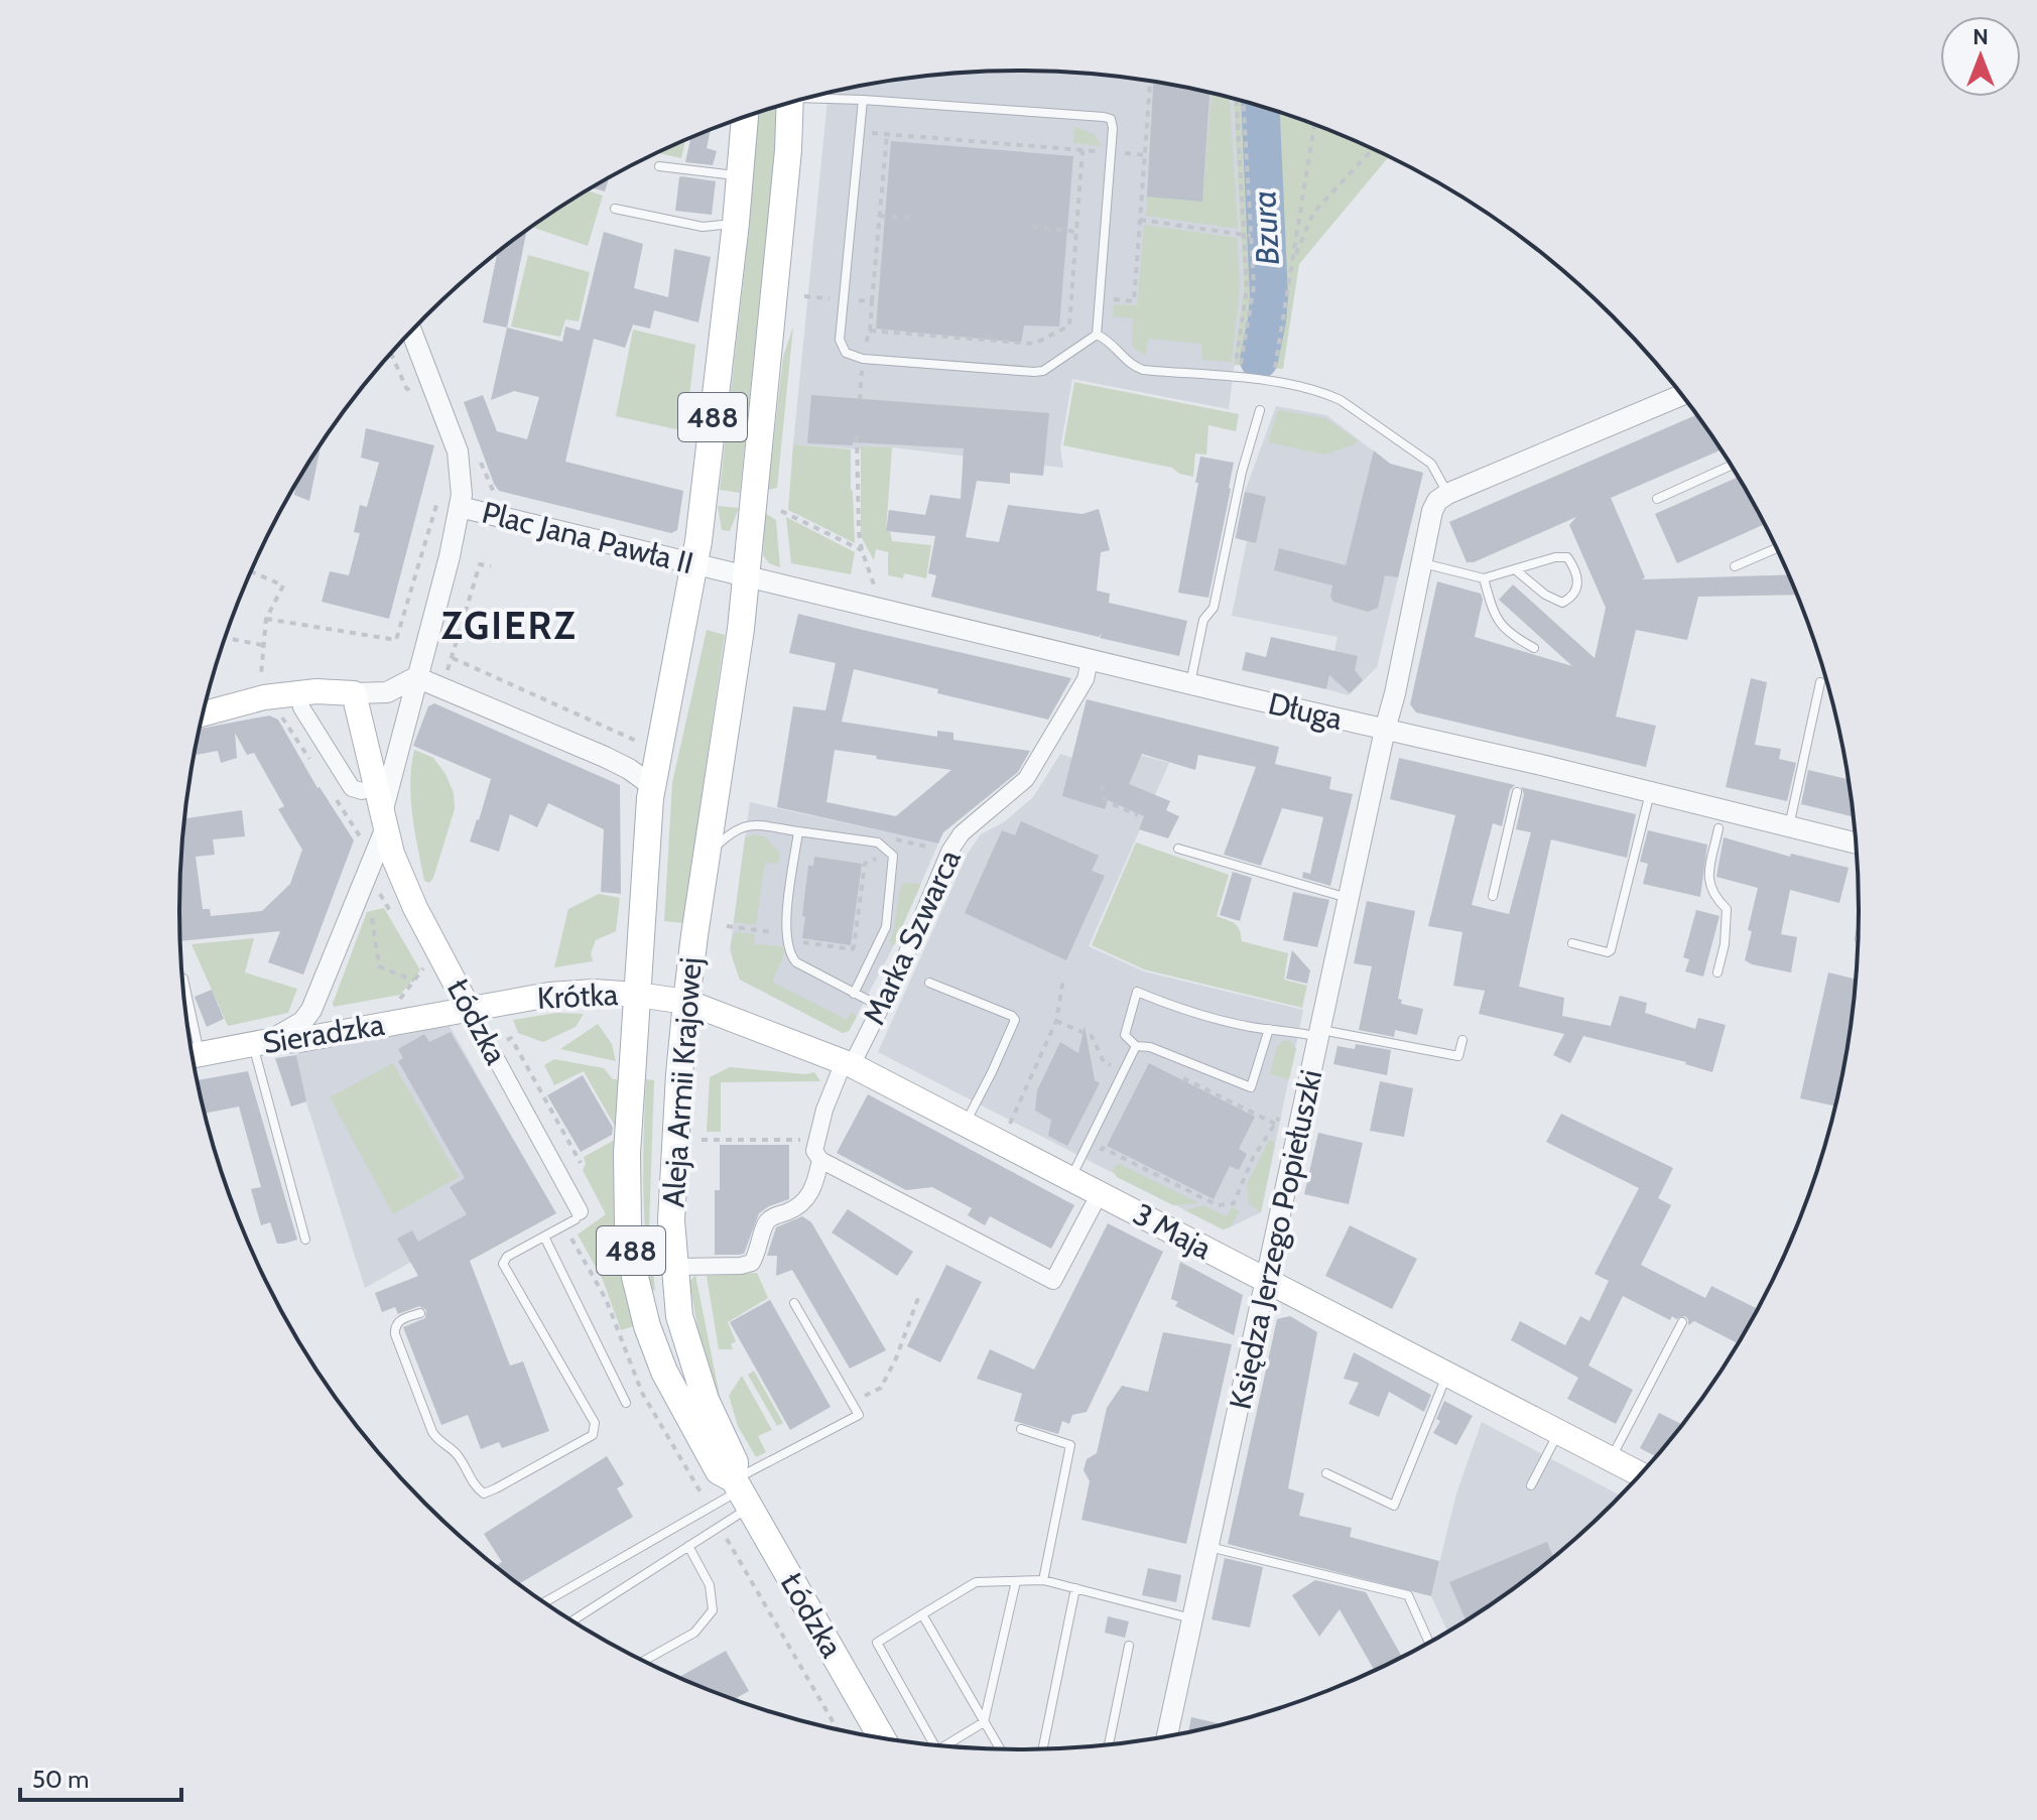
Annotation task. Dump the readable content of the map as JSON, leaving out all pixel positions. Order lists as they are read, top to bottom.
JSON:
{
  "streets": {
    "main road": [
      "488",
      "Krótka",
      "Łódzka",
      "Sieradzka",
      "Aleja Armii Krajowej",
      "3 Maja"
    ],
    "street": [
      "Plac Jana Pawła II",
      "Długa",
      "Marka Szwarca",
      "Księdza Jerzego Popiełuszki"
    ]
  },
  "crossings": [
    ["Plac Jana Pawła II", "Długa"],
    ["Plac Jana Pawła II", "Łódzka"],
    ["Plac Jana Pawła II", "Sieradzka"],
    ["Plac Jana Pawła II", "Aleja Armii Krajowej"],
    ["Długa", "Marka Szwarca"],
    ["Długa", "Aleja Armii Krajowej"],
    ["Długa", "Księdza Jerzego Popiełuszki"],
    ["Marka Szwarca", "3 Maja"],
    ["Krótka", "Łódzka"],
    ["Krótka", "Sieradzka"],
    ["Krótka", "Aleja Armii Krajowej"],
    ["Krótka", "3 Maja"],
    ["Łódzka", "Sieradzka"],
    ["Łódzka", "Aleja Armii Krajowej"],
    ["Aleja Armii Krajowej", "3 Maja"],
    ["3 Maja", "Księdza Jerzego Popiełuszki"]
  ],
  "districts": ["ZGIERZ"],
  "water": ["Bzura"],
  "scale_bar": "50 m",
  "north": "top"
}
